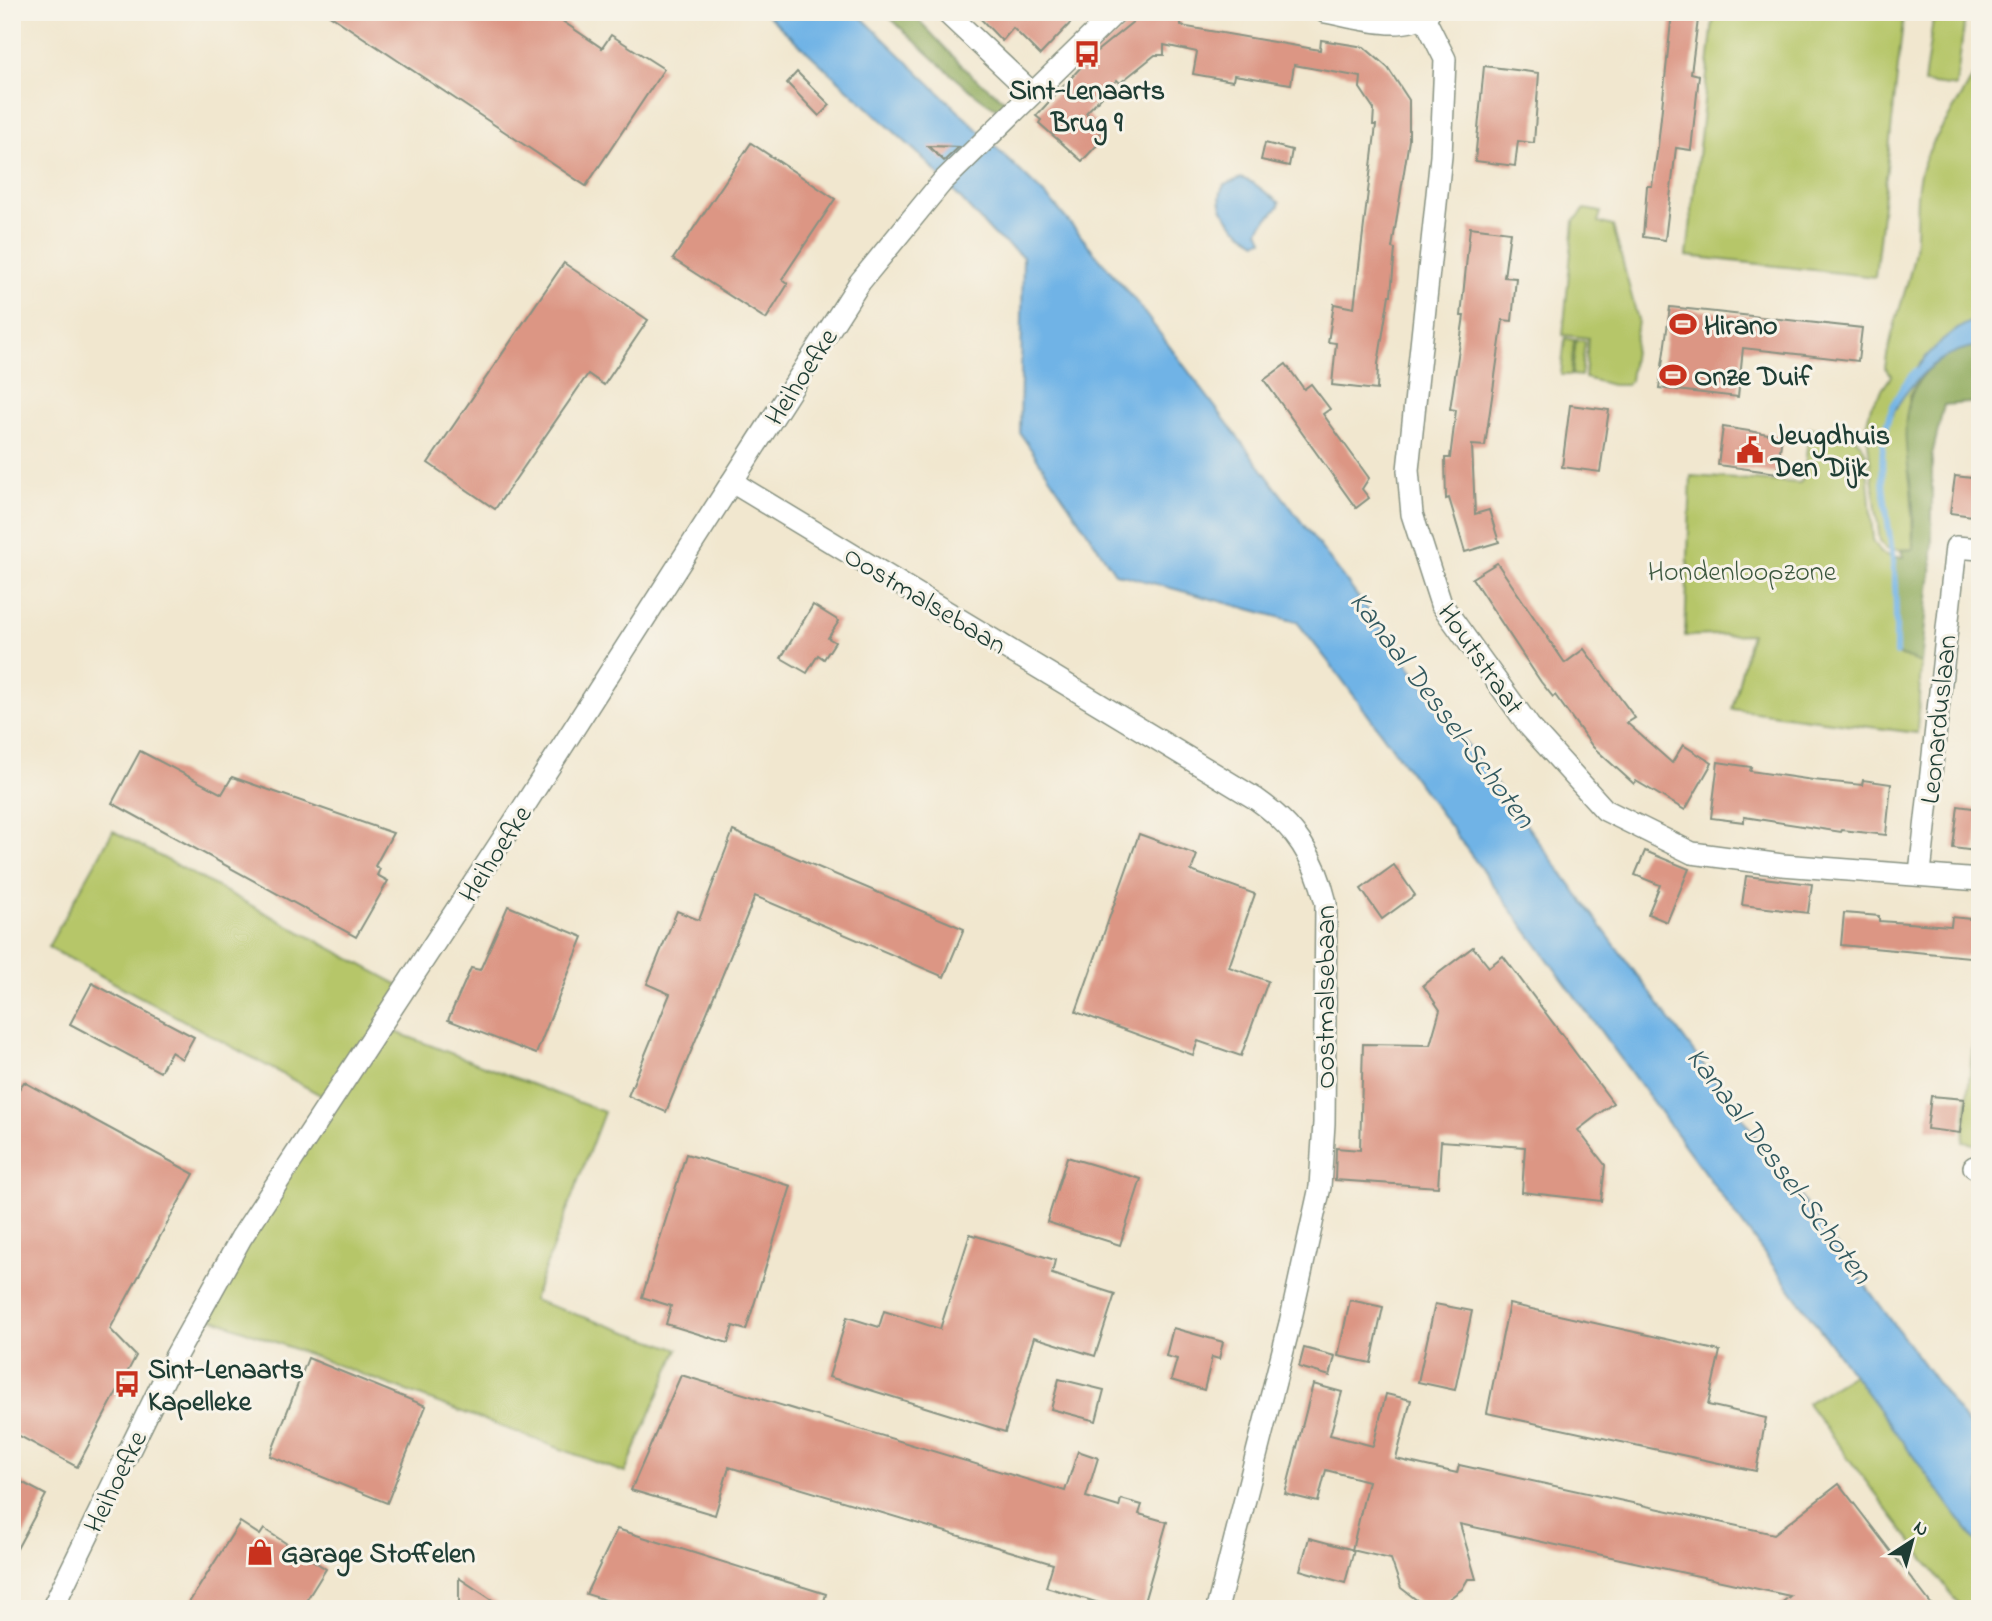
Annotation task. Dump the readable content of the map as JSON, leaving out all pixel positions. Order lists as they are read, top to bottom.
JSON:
{
  "streets": {
    "street": [
      "Heihoefke",
      "Oostmalsebaan",
      "Houtstraat",
      "Leonarduslaan"
    ]
  },
  "crossings": [
    ["Heihoefke", "Oostmalsebaan"],
    ["Houtstraat", "Leonarduslaan"]
  ],
  "water": ["Kanaal Dessel-Schoten"],
  "parks": ["Hondenloopzone"],
  "places": {
    "bus stop": ["Sint-Lenaarts Brug 9", "Sint-Lenaarts Kapelleke"],
    "sports": ["Hirano", "Onze Duif"],
    "public building": ["Jeugdhuis Den Dijk"],
    "shop": ["Garage Stoffelen"]
  },
  "north": "top right"
}
